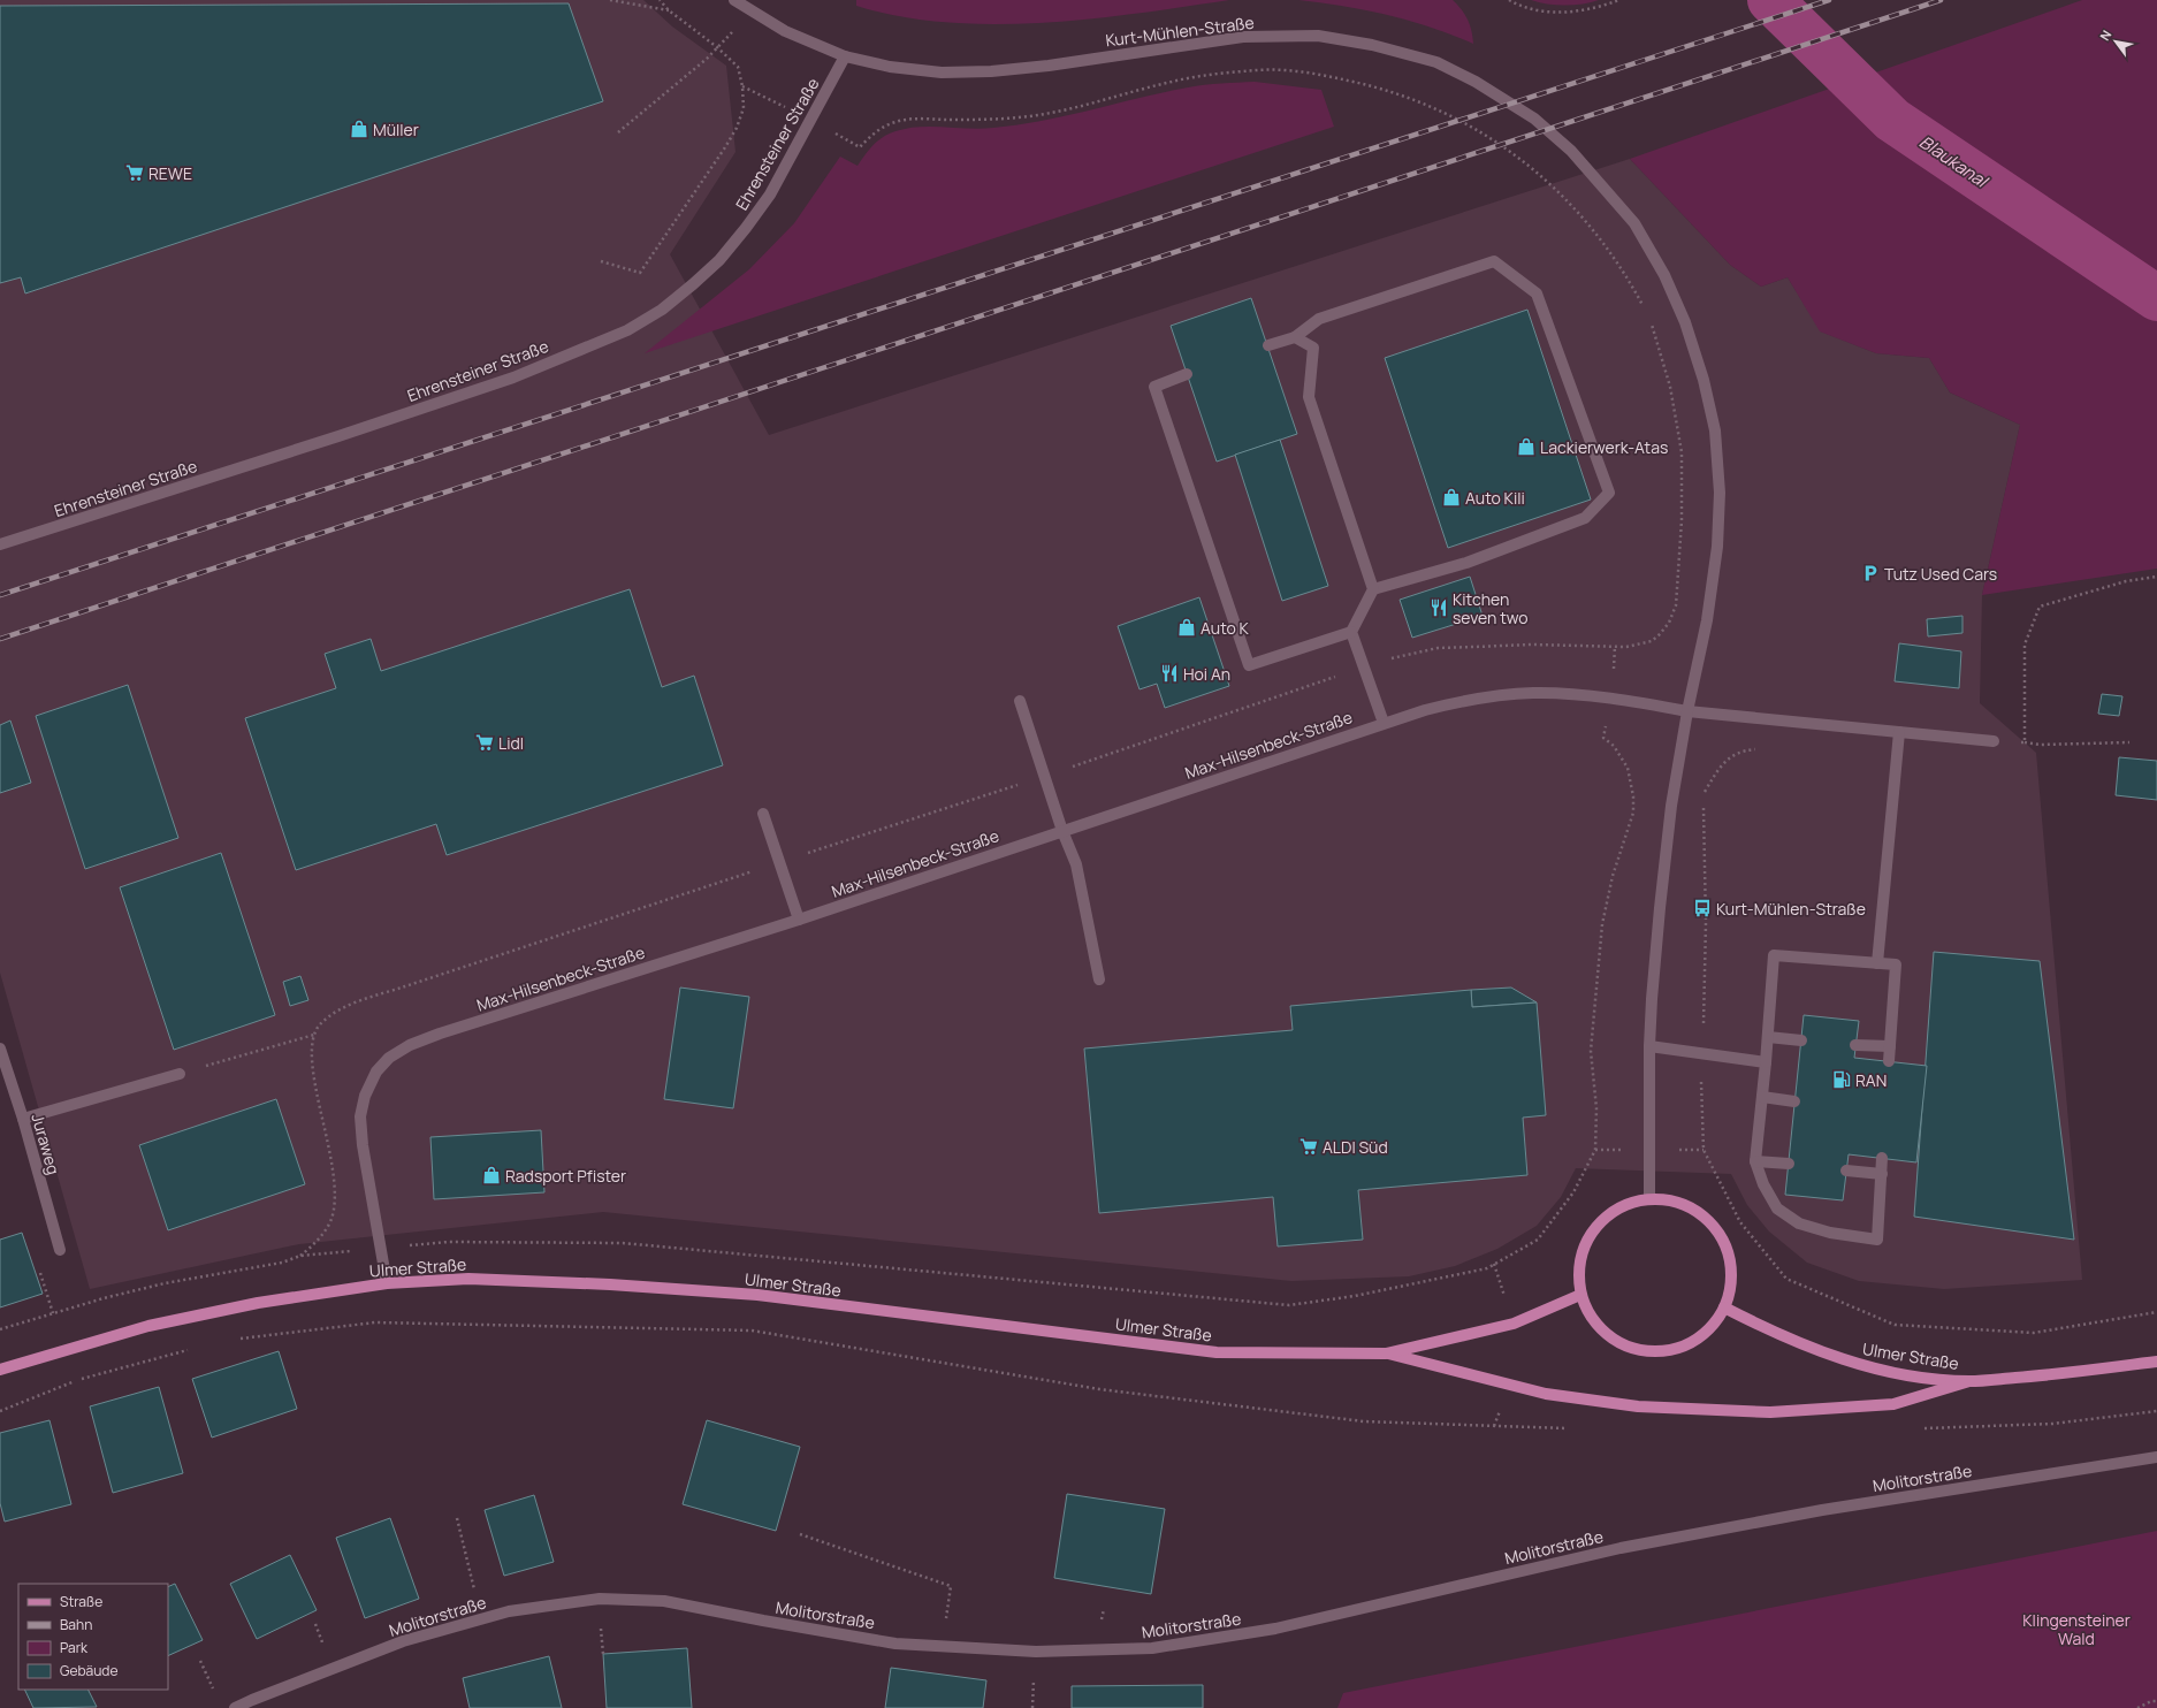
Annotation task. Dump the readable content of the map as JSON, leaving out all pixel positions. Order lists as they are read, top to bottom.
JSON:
{
  "streets": {
    "main road": ["Ulmer Straße"],
    "street": [
      "Kurt-Mühlen-Straße",
      "Ehrensteiner Straße",
      "Max-Hilsenbeck-Straße",
      "Juraweg",
      "Molitorstraße"
    ]
  },
  "crossings": [
    ["Kurt-Mühlen-Straße", "Ehrensteiner Straße"],
    ["Kurt-Mühlen-Straße", "Max-Hilsenbeck-Straße"],
    ["Kurt-Mühlen-Straße", "Ulmer Straße"],
    ["Max-Hilsenbeck-Straße", "Ulmer Straße"]
  ],
  "water": ["Blaukanal"],
  "parks": ["Klingensteiner Wald"],
  "places": {
    "shop": [
      "Müller",
      "Lackierwerk-Atas",
      "Auto Kili",
      "Auto K",
      "Radsport Pfister"
    ],
    "supermarket": ["REWE", "Lidl", "ALDI Süd"],
    "parking": ["Tutz Used Cars"],
    "restaurant": ["Kitchen seven two", "Hoi An"],
    "bus stop": ["Kurt-Mühlen-Straße"],
    "fuel station": ["RAN"]
  },
  "legend": [
    "Straße",
    "Bahn",
    "Park",
    "Gebäude"
  ],
  "north": "top left"
}
